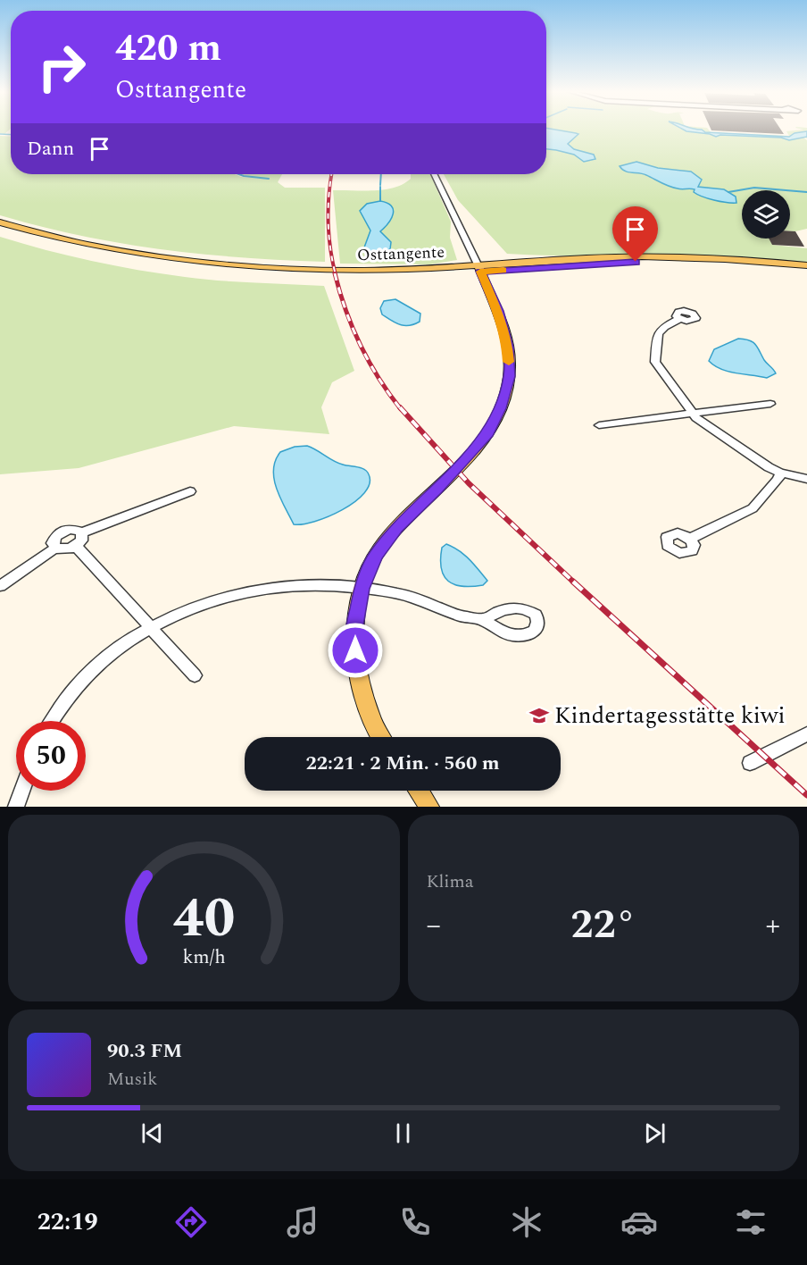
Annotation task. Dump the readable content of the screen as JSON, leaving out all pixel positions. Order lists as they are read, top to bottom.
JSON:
{
  "streets": {
    "main road": ["Osttangente"]
  },
  "places": {
    "school or university": ["Kindertagesstätte kiwi"]
  },
  "page": {
    "turn": ["420 m", "Osttangente"],
    "then": "Dann",
    "limit": "50",
    "trip": "22:21 · 2 Min. · 560 m",
    "tile": "Klima",
    "heat": ["−", "22°", "+"],
    "song": ["90.3 FM", "Musik"],
    "tabs": "22:19",
    "gauge": ["40", "km/h"]
  }
}
